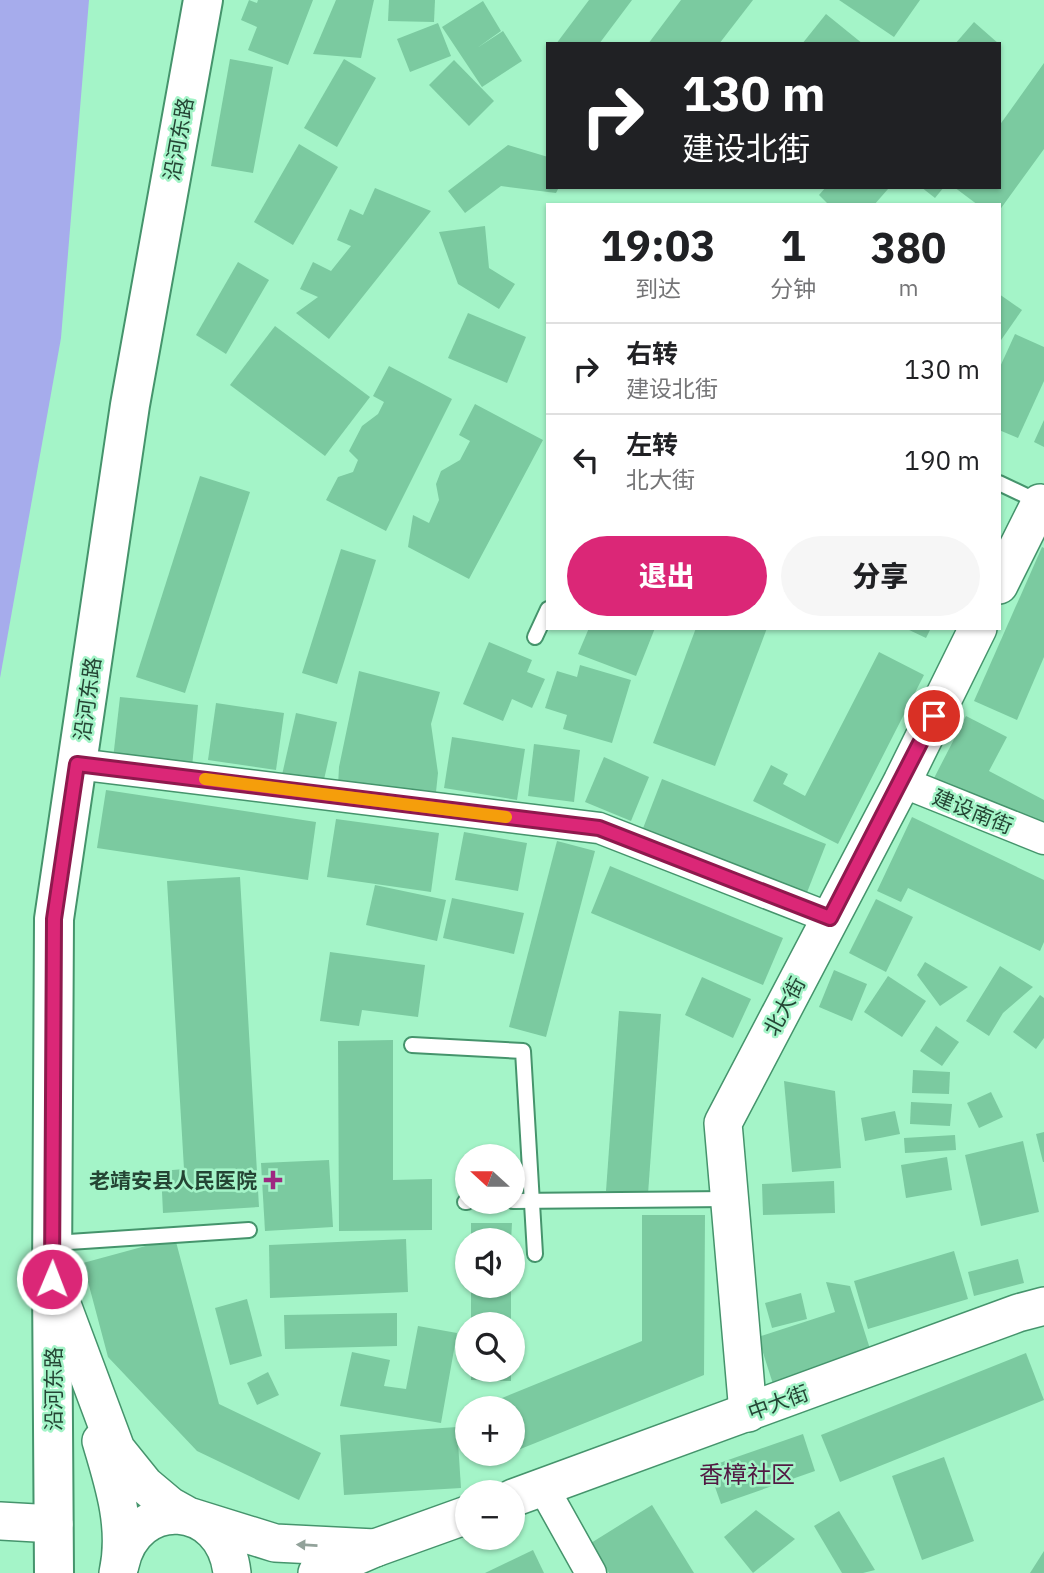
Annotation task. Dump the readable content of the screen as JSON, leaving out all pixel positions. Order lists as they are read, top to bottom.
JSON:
{
  "streets": {
    "main road": ["沿河东路"],
    "street": ["建设南街", "北大街", "中大街"]
  },
  "crossings": [
    ["建设南街", "北大街"],
    ["北大街", "中大街"]
  ],
  "districts": ["香樟社区"],
  "places": {
    "health": ["老靖安县人民医院"]
  },
  "north": "left",
  "page": {
    "turn": ["130 m", "建设北街"],
    "eta": [
      "19:03",
      "到达",
      "1",
      "分钟",
      "380",
      "m"
    ],
    "list": [
      {
        "name": "右转",
        "note": "建设北街",
        "value": "130 m"
      },
      {
        "name": "左转",
        "note": "北大街",
        "value": "190 m"
      }
    ],
    "buttons": ["退出", "分享"],
    "map_buttons": ["+", "−"]
  }
}
